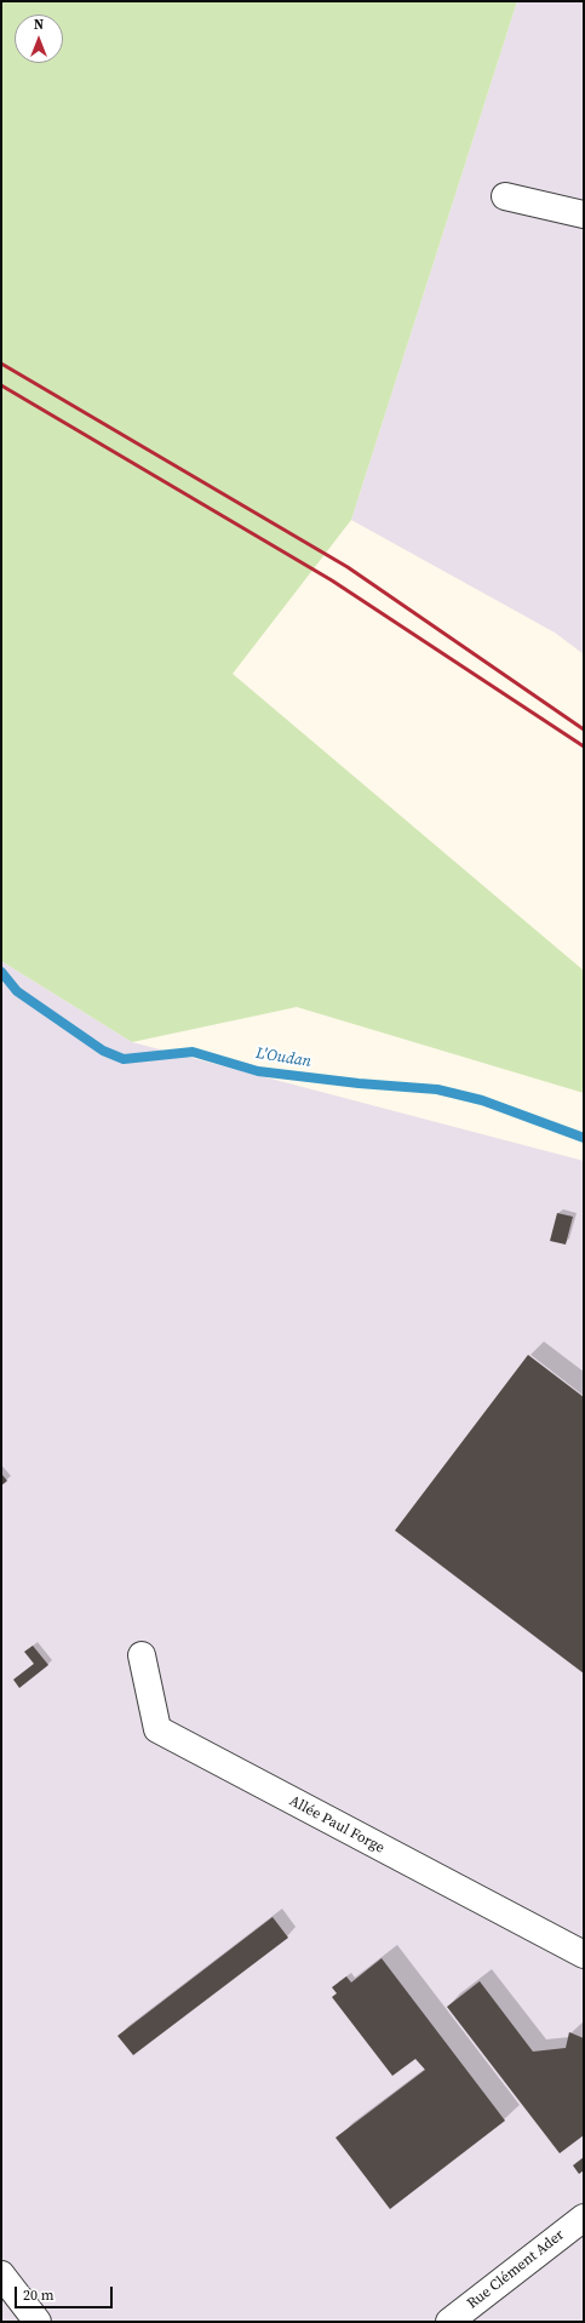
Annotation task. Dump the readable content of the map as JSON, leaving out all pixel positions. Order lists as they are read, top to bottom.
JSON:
{
  "streets": {
    "street": ["Allée Paul Forge", "Rue Clément Ader"]
  },
  "water": ["L'Oudan"],
  "scale_bar": "20 m",
  "north": "top"
}
